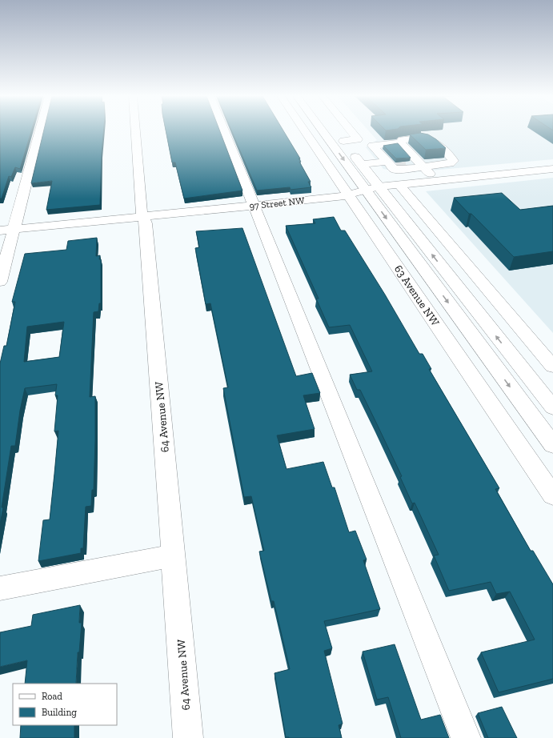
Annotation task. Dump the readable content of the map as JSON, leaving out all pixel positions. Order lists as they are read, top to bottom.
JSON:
{
  "streets": {
    "street": ["97 Street NW", "63 Avenue NW", "64 Avenue NW"]
  },
  "crossings": [
    ["97 Street NW", "63 Avenue NW"],
    ["97 Street NW", "64 Avenue NW"]
  ],
  "legend": ["Road", "Building"]
}
